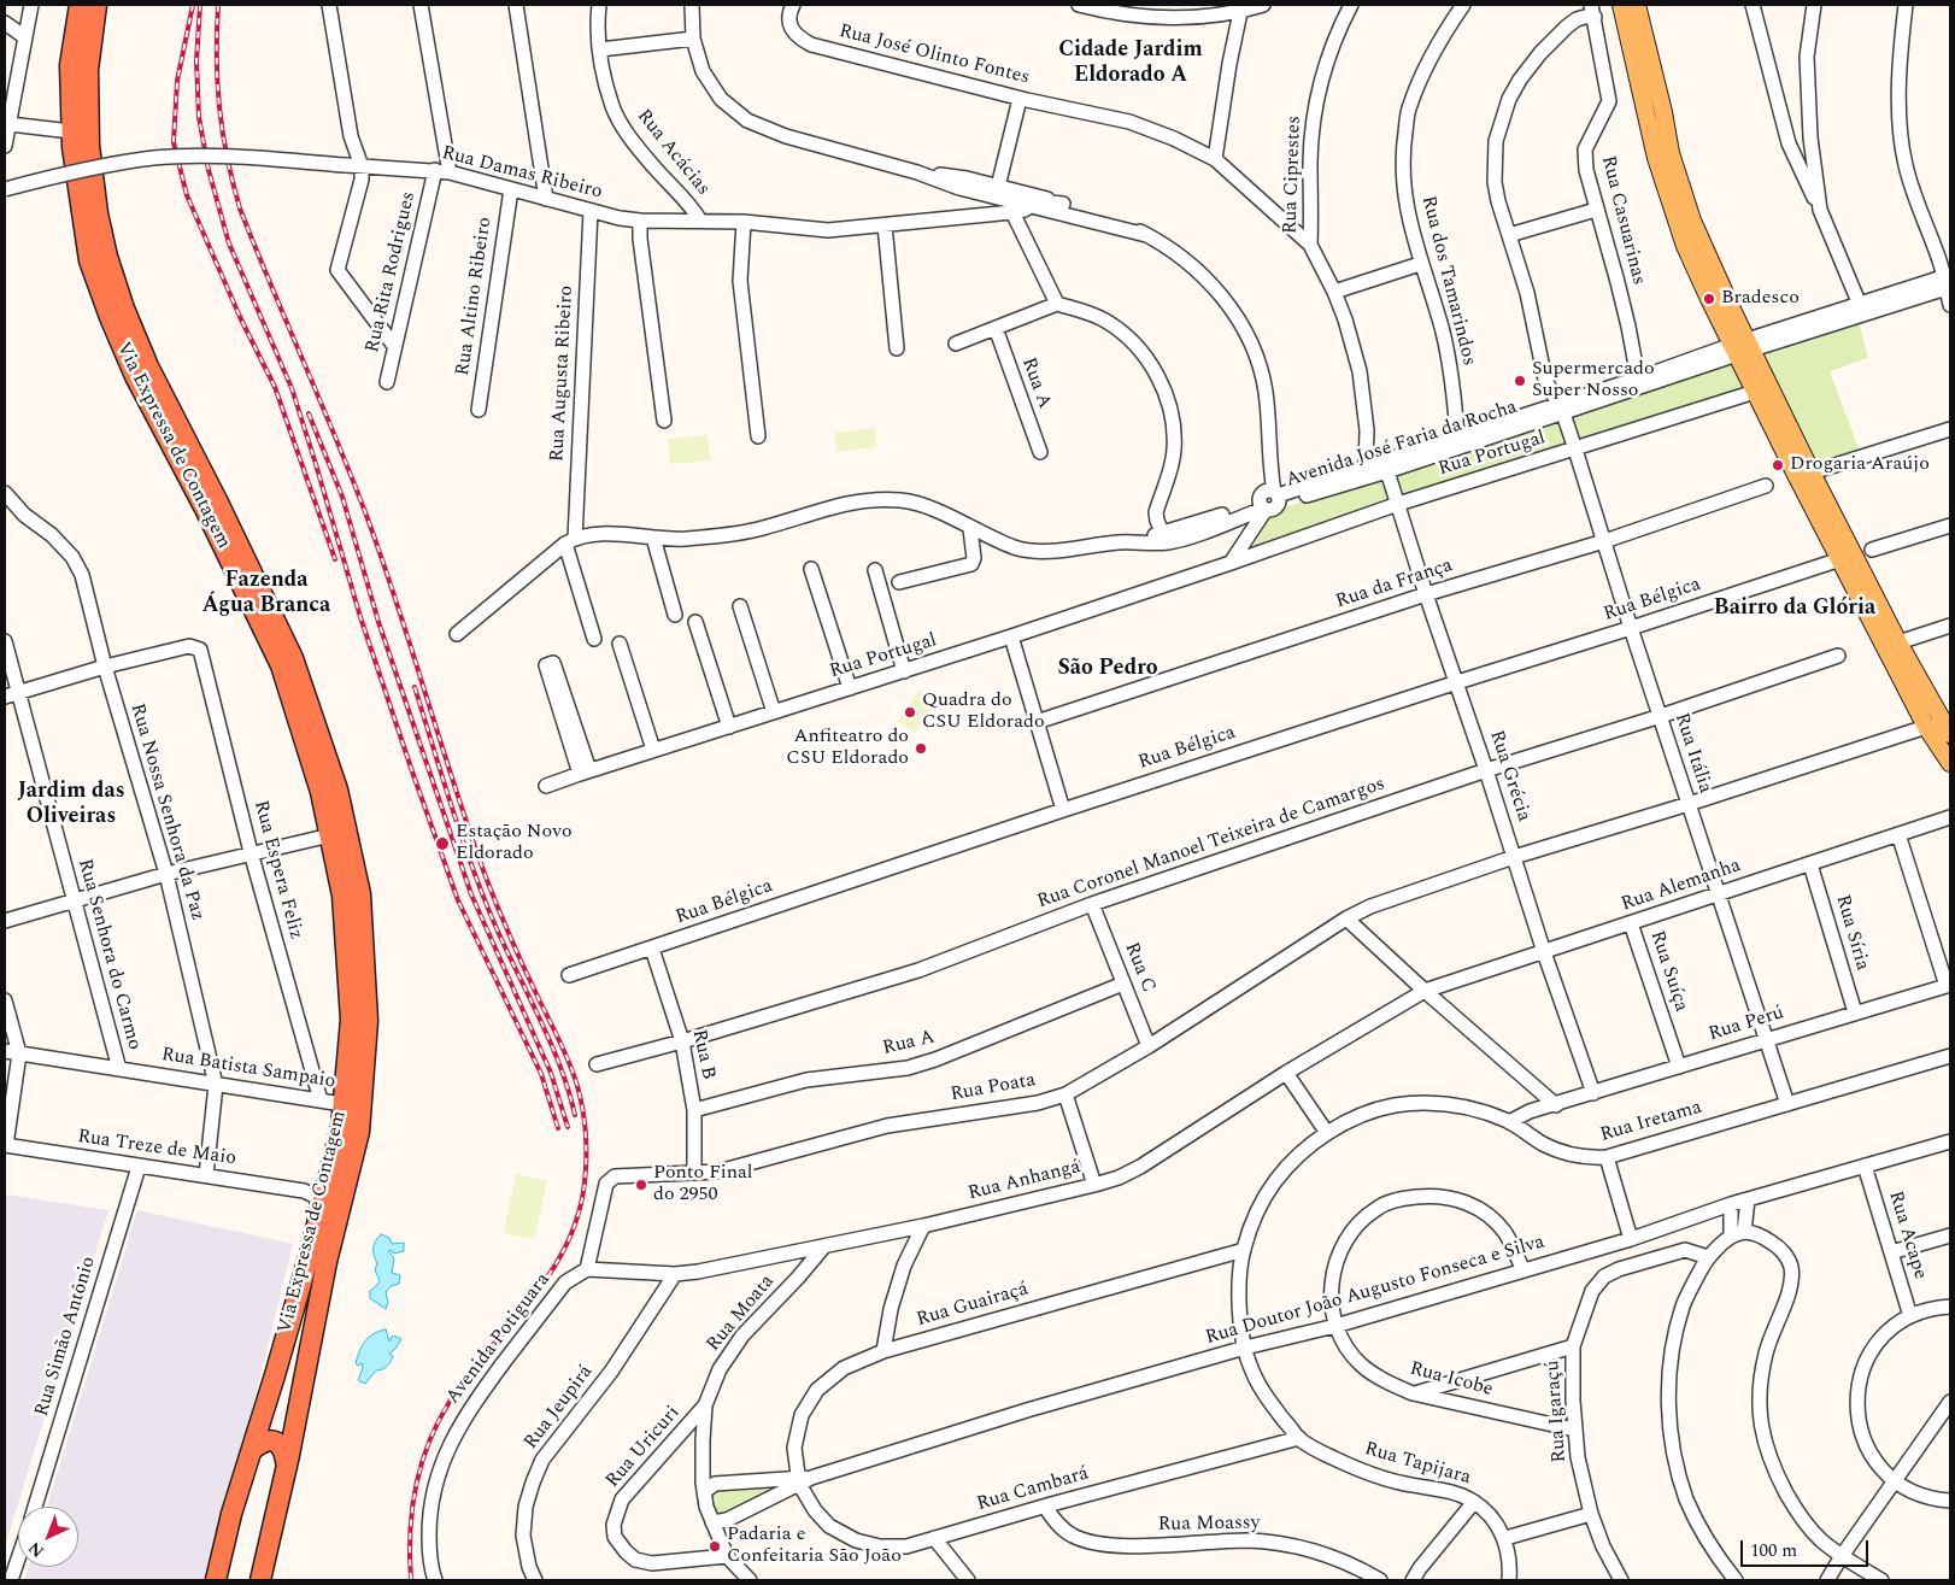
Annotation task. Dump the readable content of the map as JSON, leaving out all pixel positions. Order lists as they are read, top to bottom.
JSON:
{
  "streets": {
    "highway": ["Via Expressa de Contagem"],
    "street": [
      "Rua José Olinto Fontes",
      "Rua Acácias",
      "Rua Damas Ribeiro",
      "Rua Ciprestes",
      "Rua Casuarinas",
      "Rua Rita Rodrigues",
      "Rua dos Tamarindos",
      "Rua Altino Ribeiro",
      "Rua Augusta Ribeiro",
      "Rua A",
      "Avenida José Faria da Rocha",
      "Rua Portugal",
      "Rua da França",
      "Rua Bélgica",
      "Rua Itália",
      "Rua Grécia",
      "Rua Nossa Senhora da Paz",
      "Rua Coronel Manoel Teixeira de Camargos",
      "Rua Espera Feliz",
      "Rua Alemanha",
      "Rua Síria",
      "Rua Senhora do Carmo",
      "Rua C",
      "Rua Suíça",
      "Rua Perú",
      "Rua B",
      "Rua Batista Sampaio",
      "Rua Poata",
      "Rua Iretama",
      "Rua Treze de Maio",
      "Rua Anhangá",
      "Rua Acape",
      "Rua Doutor João Augusto Fonseca e Silva",
      "Rua Guairaçá",
      "Rua Moata",
      "Rua Simão Antônio",
      "Avenida Potiguara",
      "Rua Icobe",
      "Rua Jeupirá",
      "Rua Igaraçú",
      "Rua Uricuri",
      "Rua Tapijara",
      "Rua Cambará",
      "Rua Moassy"
    ]
  },
  "crossings": [
    ["Rua José Olinto Fontes", "Rua Ciprestes"],
    ["Rua Acácias", "Rua Damas Ribeiro"],
    ["Rua Damas Ribeiro", "Rua Rita Rodrigues"],
    ["Rua Damas Ribeiro", "Rua Altino Ribeiro"],
    ["Rua Damas Ribeiro", "Rua Augusta Ribeiro"],
    ["Rua Damas Ribeiro", "Avenida José Faria da Rocha"],
    ["Rua Casuarinas", "Avenida José Faria da Rocha"],
    ["Rua Casuarinas", "Rua Itália"],
    ["Rua dos Tamarindos", "Avenida José Faria da Rocha"],
    ["Rua A", "Rua C"],
    ["Rua A", "Rua B"],
    ["Avenida José Faria da Rocha", "Rua Itália"],
    ["Avenida José Faria da Rocha", "Rua Grécia"],
    ["Via Expressa de Contagem", "Rua Batista Sampaio"],
    ["Rua Portugal", "Rua Itália"],
    ["Rua Portugal", "Rua Grécia"],
    ["Rua da França", "Rua Itália"],
    ["Rua da França", "Rua Grécia"],
    ["Rua Bélgica", "Rua Itália"],
    ["Rua Bélgica", "Rua Grécia"],
    ["Rua Bélgica", "Rua B"],
    ["Rua Itália", "Rua Coronel Manoel Teixeira de Camargos"],
    ["Rua Itália", "Rua Alemanha"],
    ["Rua Itália", "Rua Perú"],
    ["Rua Itália", "Rua Poata"],
    ["Rua Itália", "Rua Iretama"],
    ["Rua Grécia", "Rua Coronel Manoel Teixeira de Camargos"],
    ["Rua Grécia", "Rua Alemanha"],
    ["Rua Grécia", "Rua Perú"],
    ["Rua Grécia", "Rua Poata"],
    ["Rua Nossa Senhora da Paz", "Rua Espera Feliz"],
    ["Rua Nossa Senhora da Paz", "Rua Batista Sampaio"],
    ["Rua Nossa Senhora da Paz", "Rua Treze de Maio"],
    ["Rua Coronel Manoel Teixeira de Camargos", "Rua C"],
    ["Rua Coronel Manoel Teixeira de Camargos", "Rua B"],
    ["Rua Espera Feliz", "Rua Batista Sampaio"],
    ["Rua Alemanha", "Rua Síria"],
    ["Rua Alemanha", "Rua Suíça"],
    ["Rua Alemanha", "Rua Anhangá"],
    ["Rua Síria", "Rua Perú"],
    ["Rua Senhora do Carmo", "Rua Batista Sampaio"],
    ["Rua C", "Rua Poata"],
    ["Rua Suíça", "Rua Perú"],
    ["Rua Perú", "Rua Iretama"],
    ["Rua B", "Rua Poata"],
    ["Rua Poata", "Rua Anhangá"],
    ["Rua Poata", "Avenida Potiguara"],
    ["Rua Iretama", "Rua Doutor João Augusto Fonseca e Silva"],
    ["Rua Iretama", "Rua Guairaçá"],
    ["Rua Iretama", "Rua Tapijara"],
    ["Rua Treze de Maio", "Rua Simão Antônio"],
    ["Rua Anhangá", "Rua Moata"],
    ["Rua Anhangá", "Avenida Potiguara"],
    ["Rua Anhangá", "Rua Jeupirá"],
    ["Rua Acape", "Rua Doutor João Augusto Fonseca e Silva"],
    ["Rua Doutor João Augusto Fonseca e Silva", "Rua Guairaçá"],
    ["Rua Doutor João Augusto Fonseca e Silva", "Rua Moata"],
    ["Rua Doutor João Augusto Fonseca e Silva", "Rua Icobe"],
    ["Rua Doutor João Augusto Fonseca e Silva", "Rua Tapijara"],
    ["Rua Doutor João Augusto Fonseca e Silva", "Rua Cambará"],
    ["Rua Guairaçá", "Rua Cambará"],
    ["Rua Moata", "Rua Uricuri"],
    ["Rua Icobe", "Rua Igaraçú"],
    ["Rua Tapijara", "Rua Cambará"],
    ["Rua Cambará", "Rua Moassy"]
  ],
  "districts": [
    "Cidade Jardim Eldorado A",
    "Fazenda Água Branca",
    "Bairro da Glória",
    "São Pedro",
    "Jardim das Oliveiras"
  ],
  "places": [
    "Bradesco",
    "Supermercado Super Nosso",
    "Drogaria Araújo",
    "Quadra do CSU Eldorado",
    "Anfiteatro do CSU Eldorado",
    "Estação Novo Eldorado",
    "Ponto Final do 2950",
    "Padaria e Confeitaria São João"
  ],
  "scale_bar": "100 m",
  "north": "bottom left"
}
